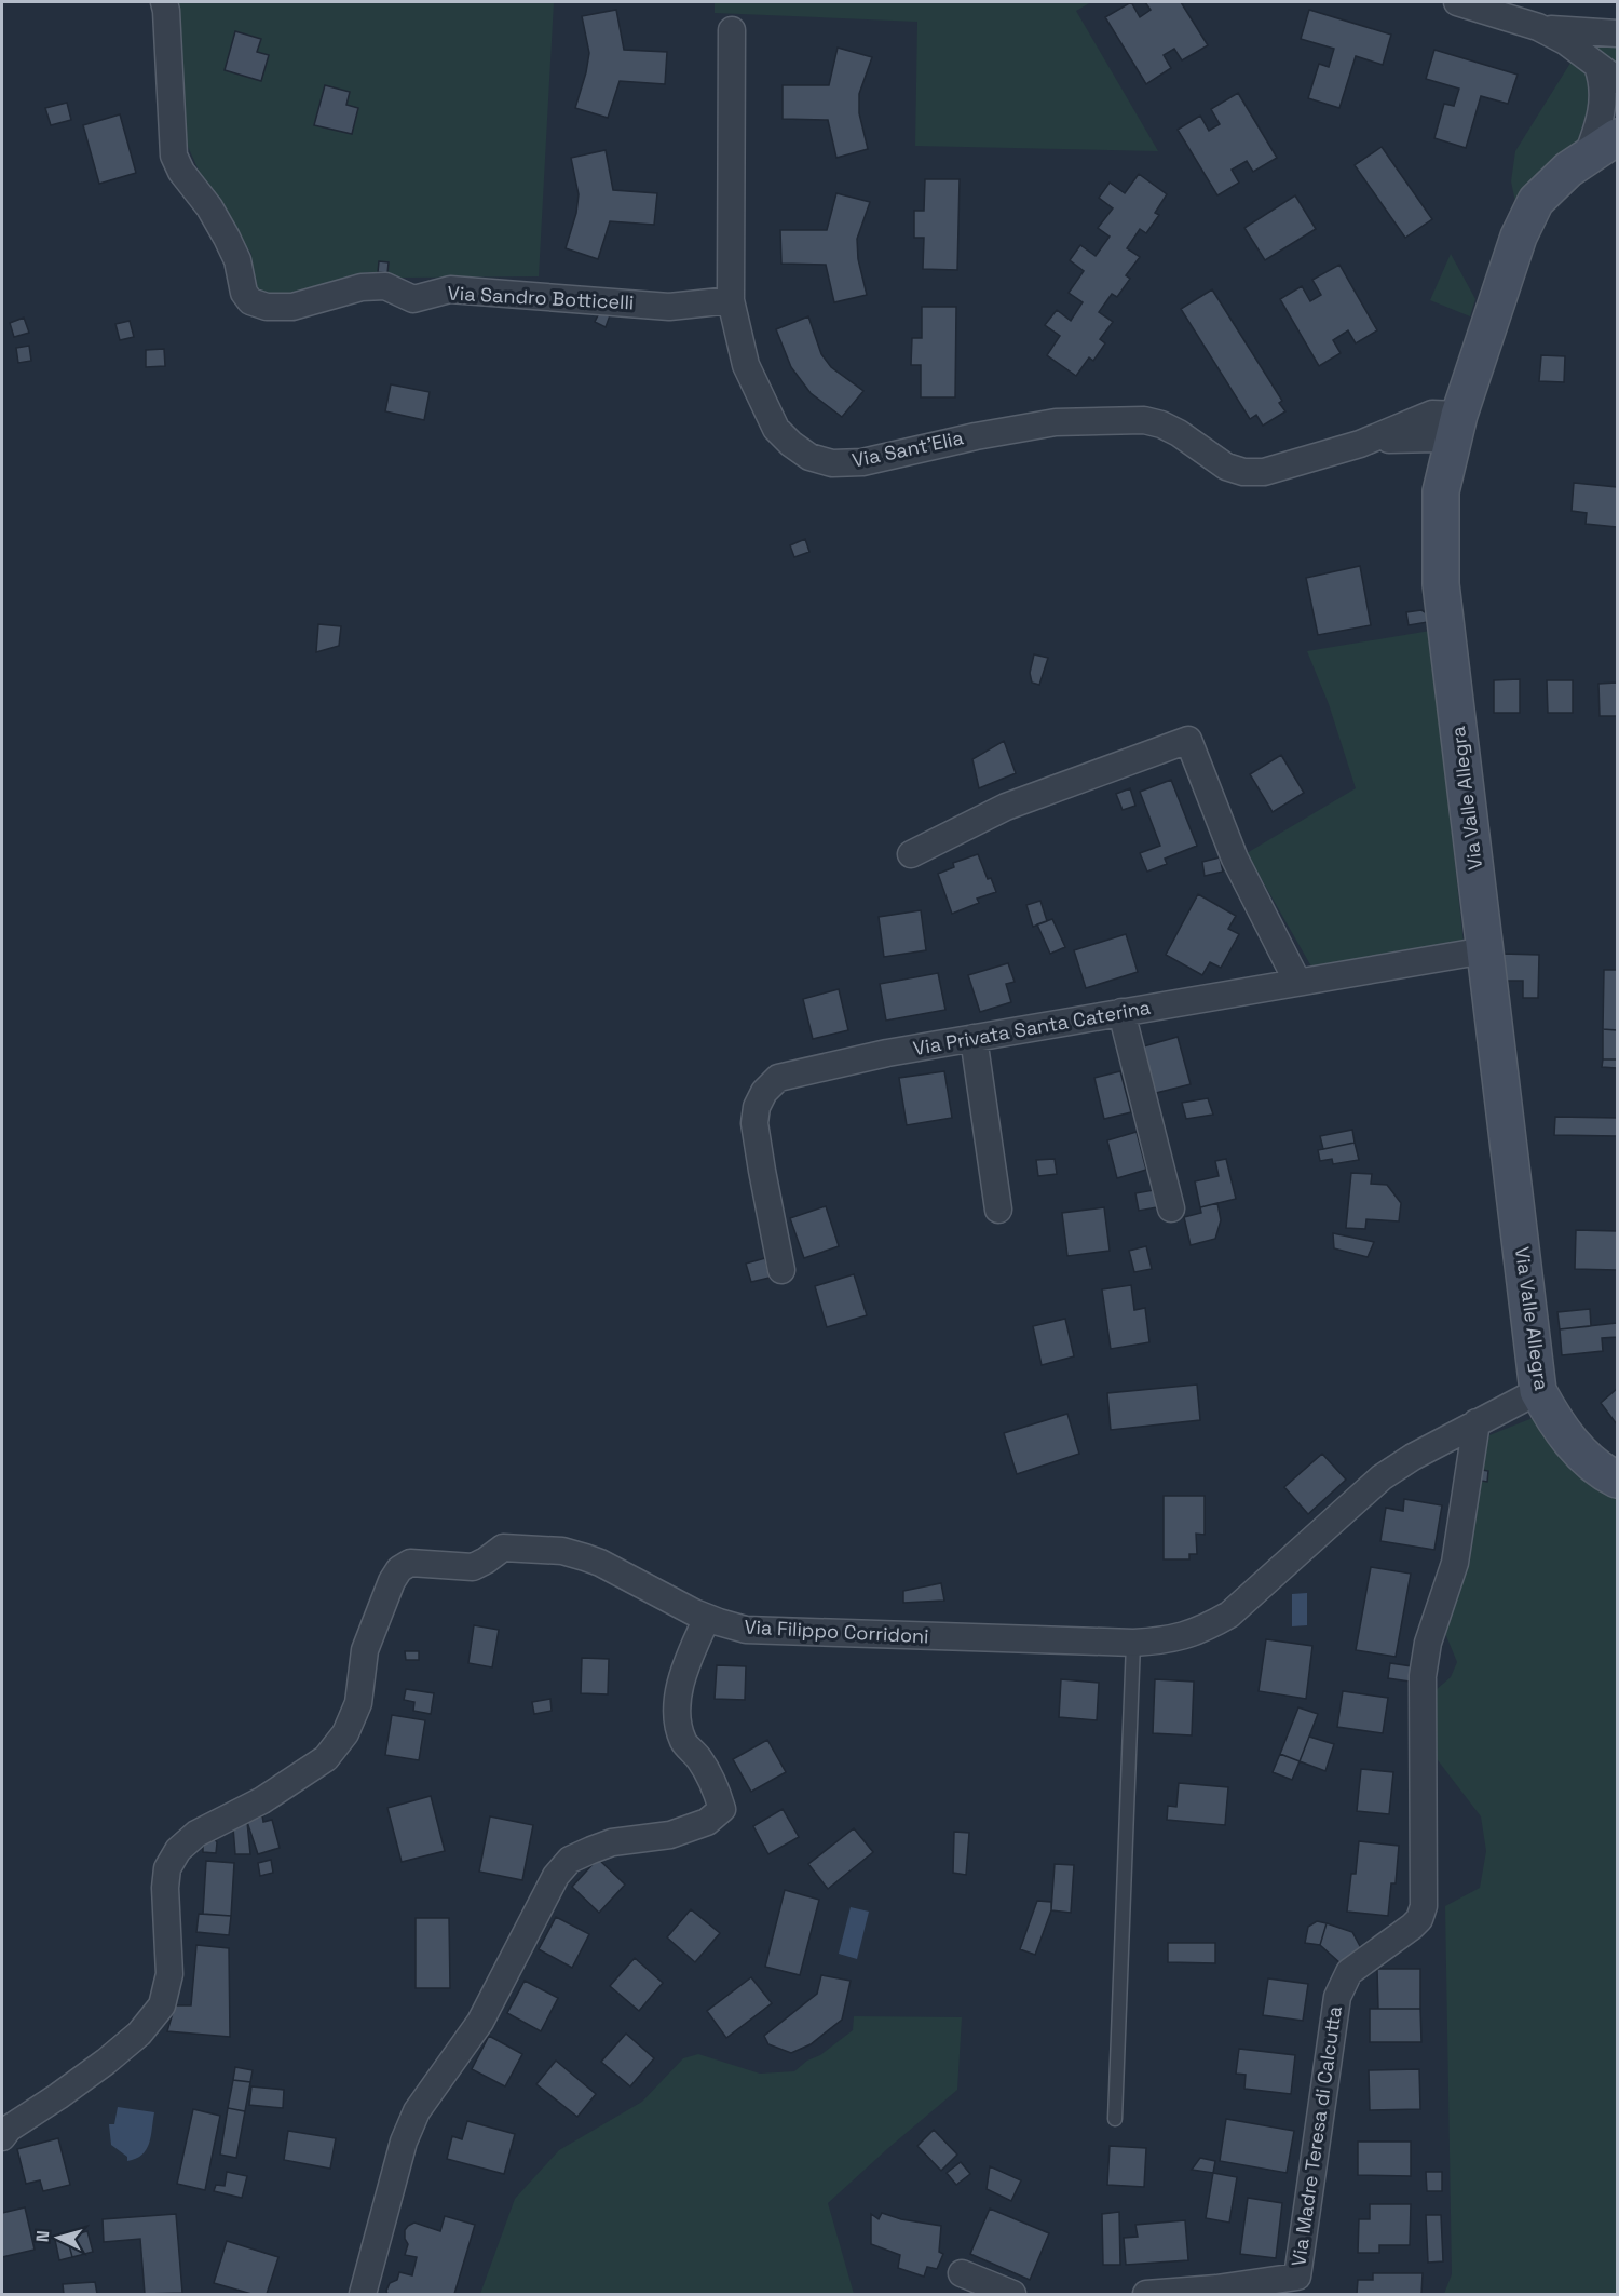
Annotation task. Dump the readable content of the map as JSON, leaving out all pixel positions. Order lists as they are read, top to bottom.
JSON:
{
  "streets": {
    "main road": ["Via Valle Allegra"],
    "street": [
      "Via Sandro Botticelli",
      "Via Sant'Elia",
      "Via Privata Santa Caterina",
      "Via Filippo Corridoni",
      "Via Madre Teresa di Calcutta"
    ]
  },
  "crossings": [
    ["Via Sandro Botticelli", "Via Sant'Elia"],
    ["Via Sant'Elia", "Via Valle Allegra"],
    ["Via Valle Allegra", "Via Privata Santa Caterina"],
    ["Via Valle Allegra", "Via Filippo Corridoni"],
    ["Via Filippo Corridoni", "Via Madre Teresa di Calcutta"]
  ],
  "north": "left"
}
